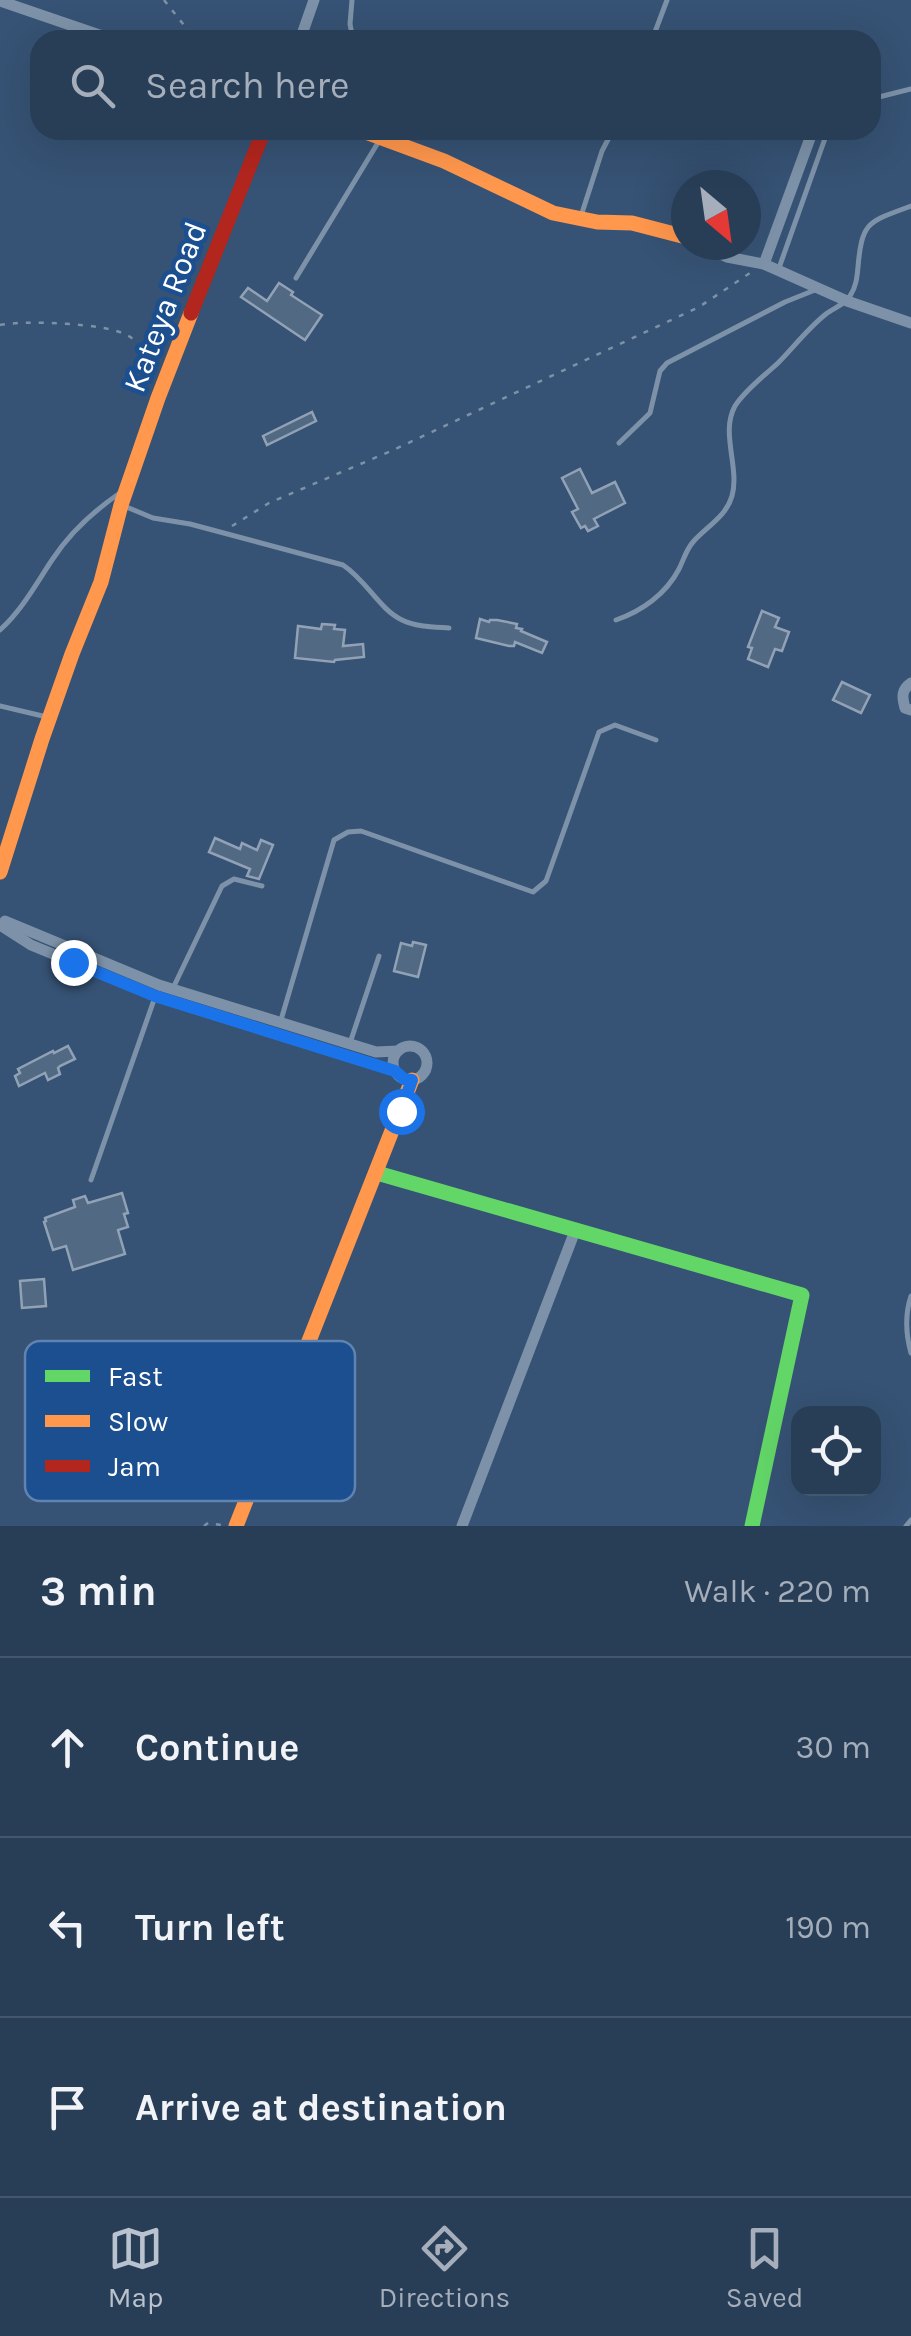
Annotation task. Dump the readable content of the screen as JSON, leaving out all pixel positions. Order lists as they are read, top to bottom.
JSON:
{
  "streets": {
    "street": ["Kateya Road"]
  },
  "legend": ["Fast", "Slow", "Jam"],
  "north": "bottom right",
  "page": {
    "search": "Search here",
    "heading": ["3 min", "Walk · 220 m"],
    "list": [
      ["Continue", "30 m"],
      ["Turn left", "190 m"],
      "Arrive at destination"
    ],
    "nav": ["Map", "Directions", "Saved"]
  }
}
